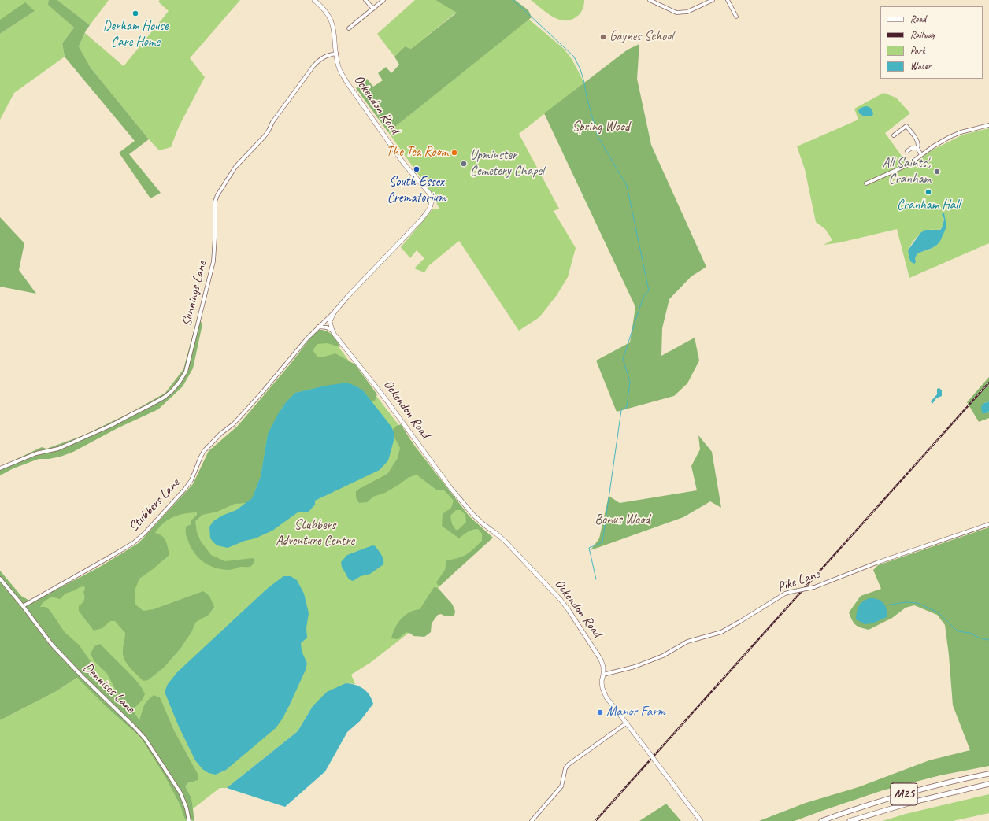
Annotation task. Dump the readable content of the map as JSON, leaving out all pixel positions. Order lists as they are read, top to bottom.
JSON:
{
  "streets": {
    "highway": ["M25"],
    "main road": ["Ockendon Road"],
    "street": [
      "Sunnings Lane",
      "Stubbers Lane",
      "Pike Lane",
      "Dennises Lane"
    ]
  },
  "crossings": [
    ["Ockendon Road", "Sunnings Lane"],
    ["Ockendon Road", "Stubbers Lane"],
    ["Ockendon Road", "Pike Lane"],
    ["Stubbers Lane", "Dennises Lane"]
  ],
  "parks": ["Spring Wood", "Bonus Wood", "Stubbers Adventure Centre"],
  "places": [
    "Derham House Care Home",
    "Gaynes School",
    "The Tea Room",
    "Upminster Cemetery Chapel",
    "South Essex Crematorium",
    "All Saints', Cranham",
    "Cranham Hall",
    "Manor Farm"
  ],
  "legend": [
    "Road",
    "Railway",
    "Park",
    "Water"
  ]
}
